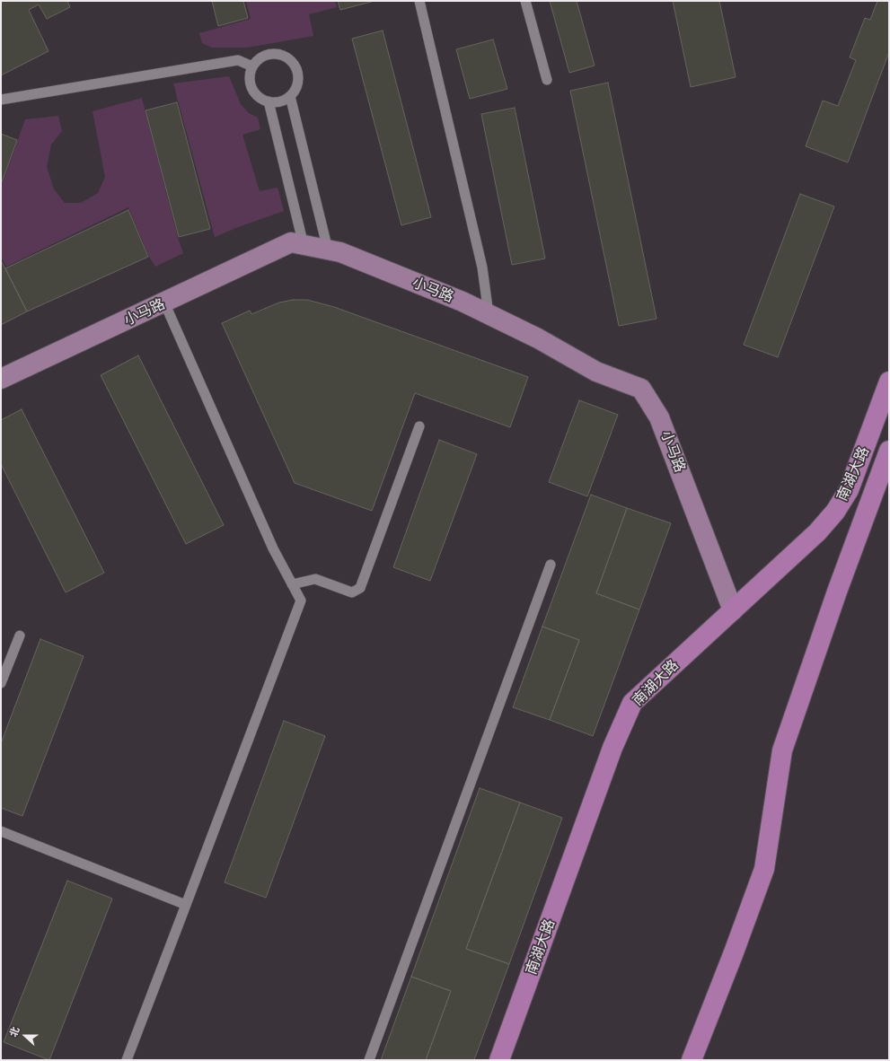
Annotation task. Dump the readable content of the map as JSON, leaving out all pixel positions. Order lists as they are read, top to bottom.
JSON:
{
  "streets": {
    "main road": ["南湖大路"],
    "street": ["小马路"]
  },
  "crossings": [
    ["小马路", "南湖大路"]
  ],
  "north": "left"
}
